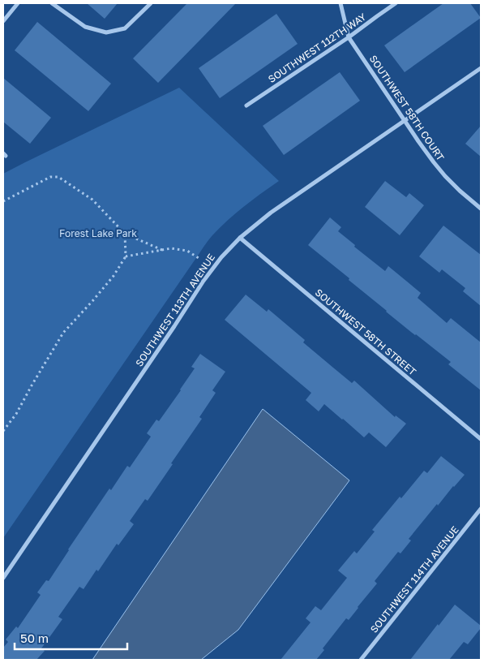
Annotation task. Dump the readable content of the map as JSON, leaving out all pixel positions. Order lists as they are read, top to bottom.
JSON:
{
  "streets": {
    "street": [
      "SOUTHWEST 112TH WAY",
      "SOUTHWEST 58TH COURT",
      "SOUTHWEST 113TH AVENUE",
      "SOUTHWEST 58TH STREET",
      "SOUTHWEST 114TH AVENUE"
    ]
  },
  "crossings": [
    ["SOUTHWEST 112TH WAY", "SOUTHWEST 58TH COURT"],
    ["SOUTHWEST 58TH COURT", "SOUTHWEST 113TH AVENUE"],
    ["SOUTHWEST 113TH AVENUE", "SOUTHWEST 58TH STREET"]
  ],
  "parks": ["Forest Lake Park"],
  "scale_bar": "50 m"
}
